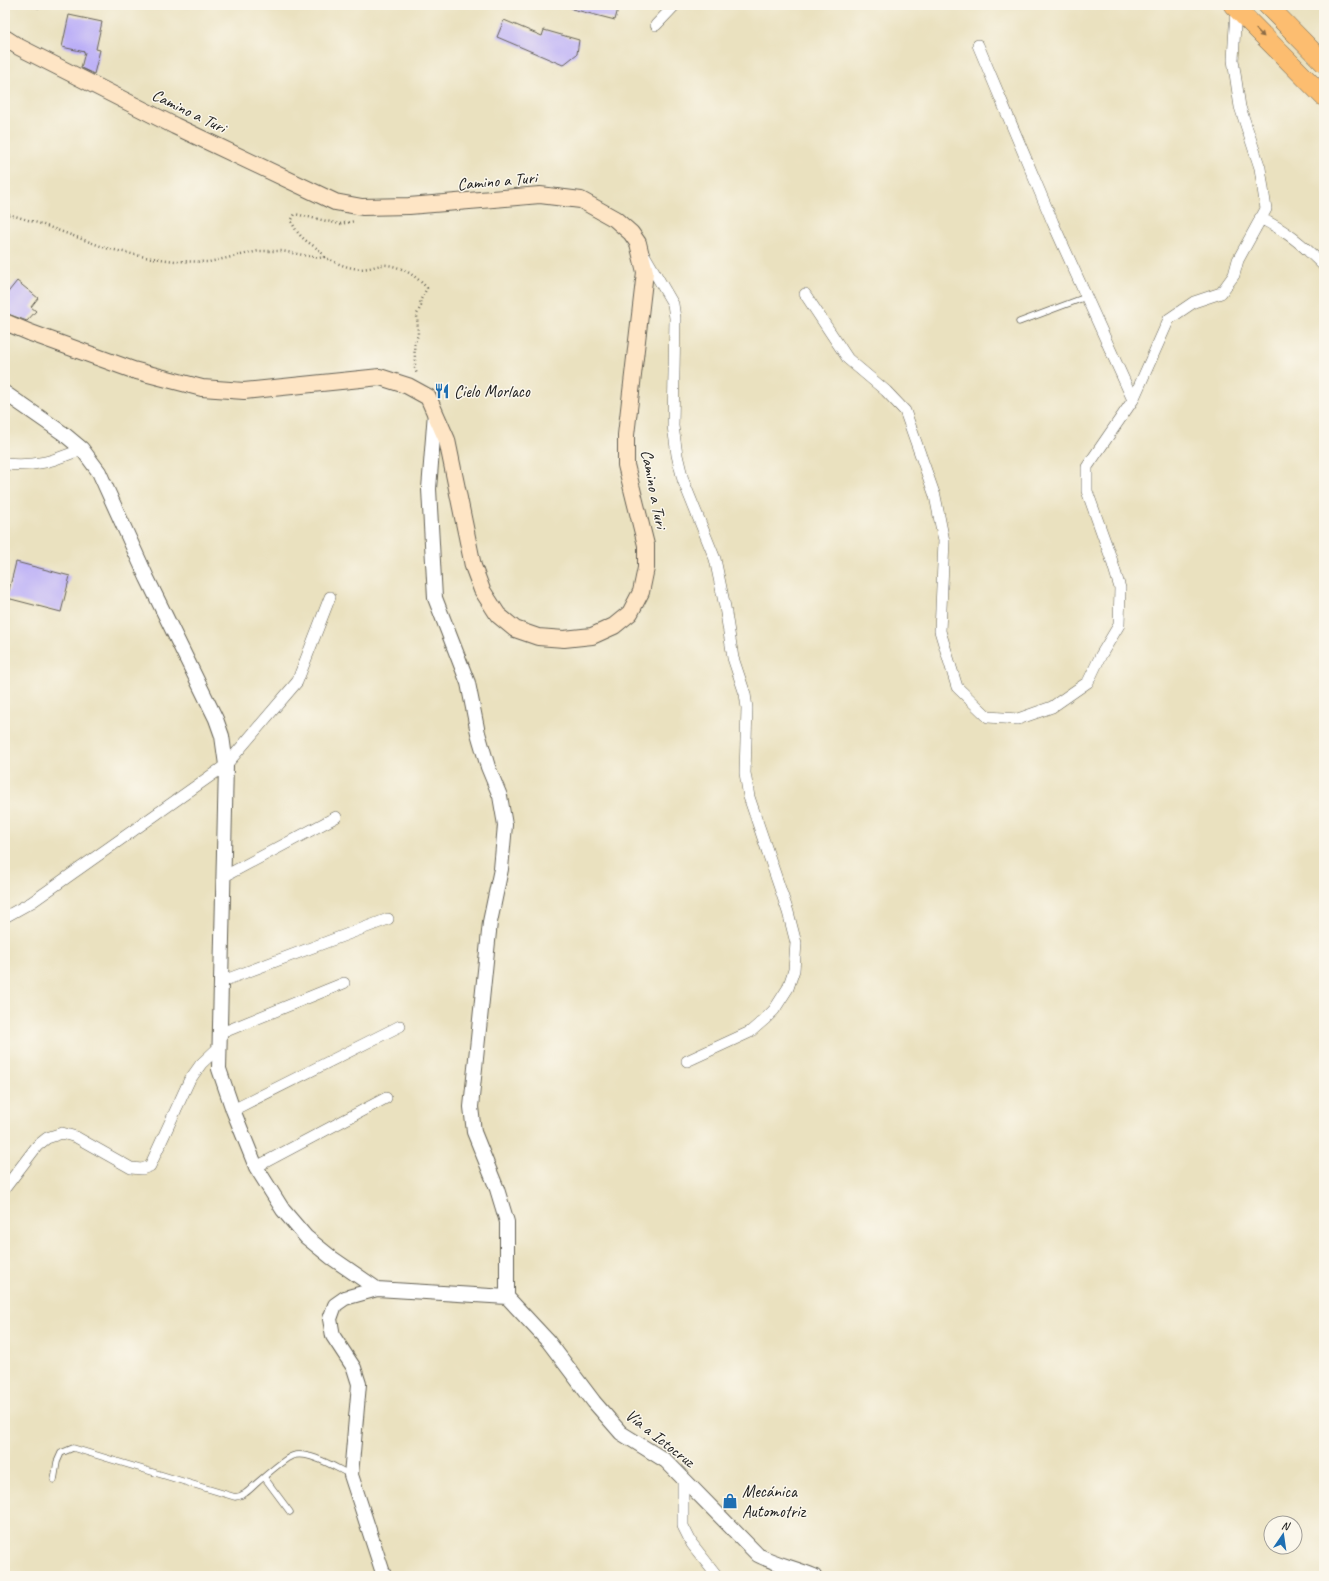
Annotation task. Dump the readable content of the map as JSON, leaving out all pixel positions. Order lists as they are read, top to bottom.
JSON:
{
  "streets": {
    "main road": ["Camino a Turi"],
    "street": ["Vía a Ictocruz"]
  },
  "places": {
    "restaurant": ["Cielo Morlaco"],
    "shop": ["Mecánica Automotriz"]
  },
  "north": "top"
}
